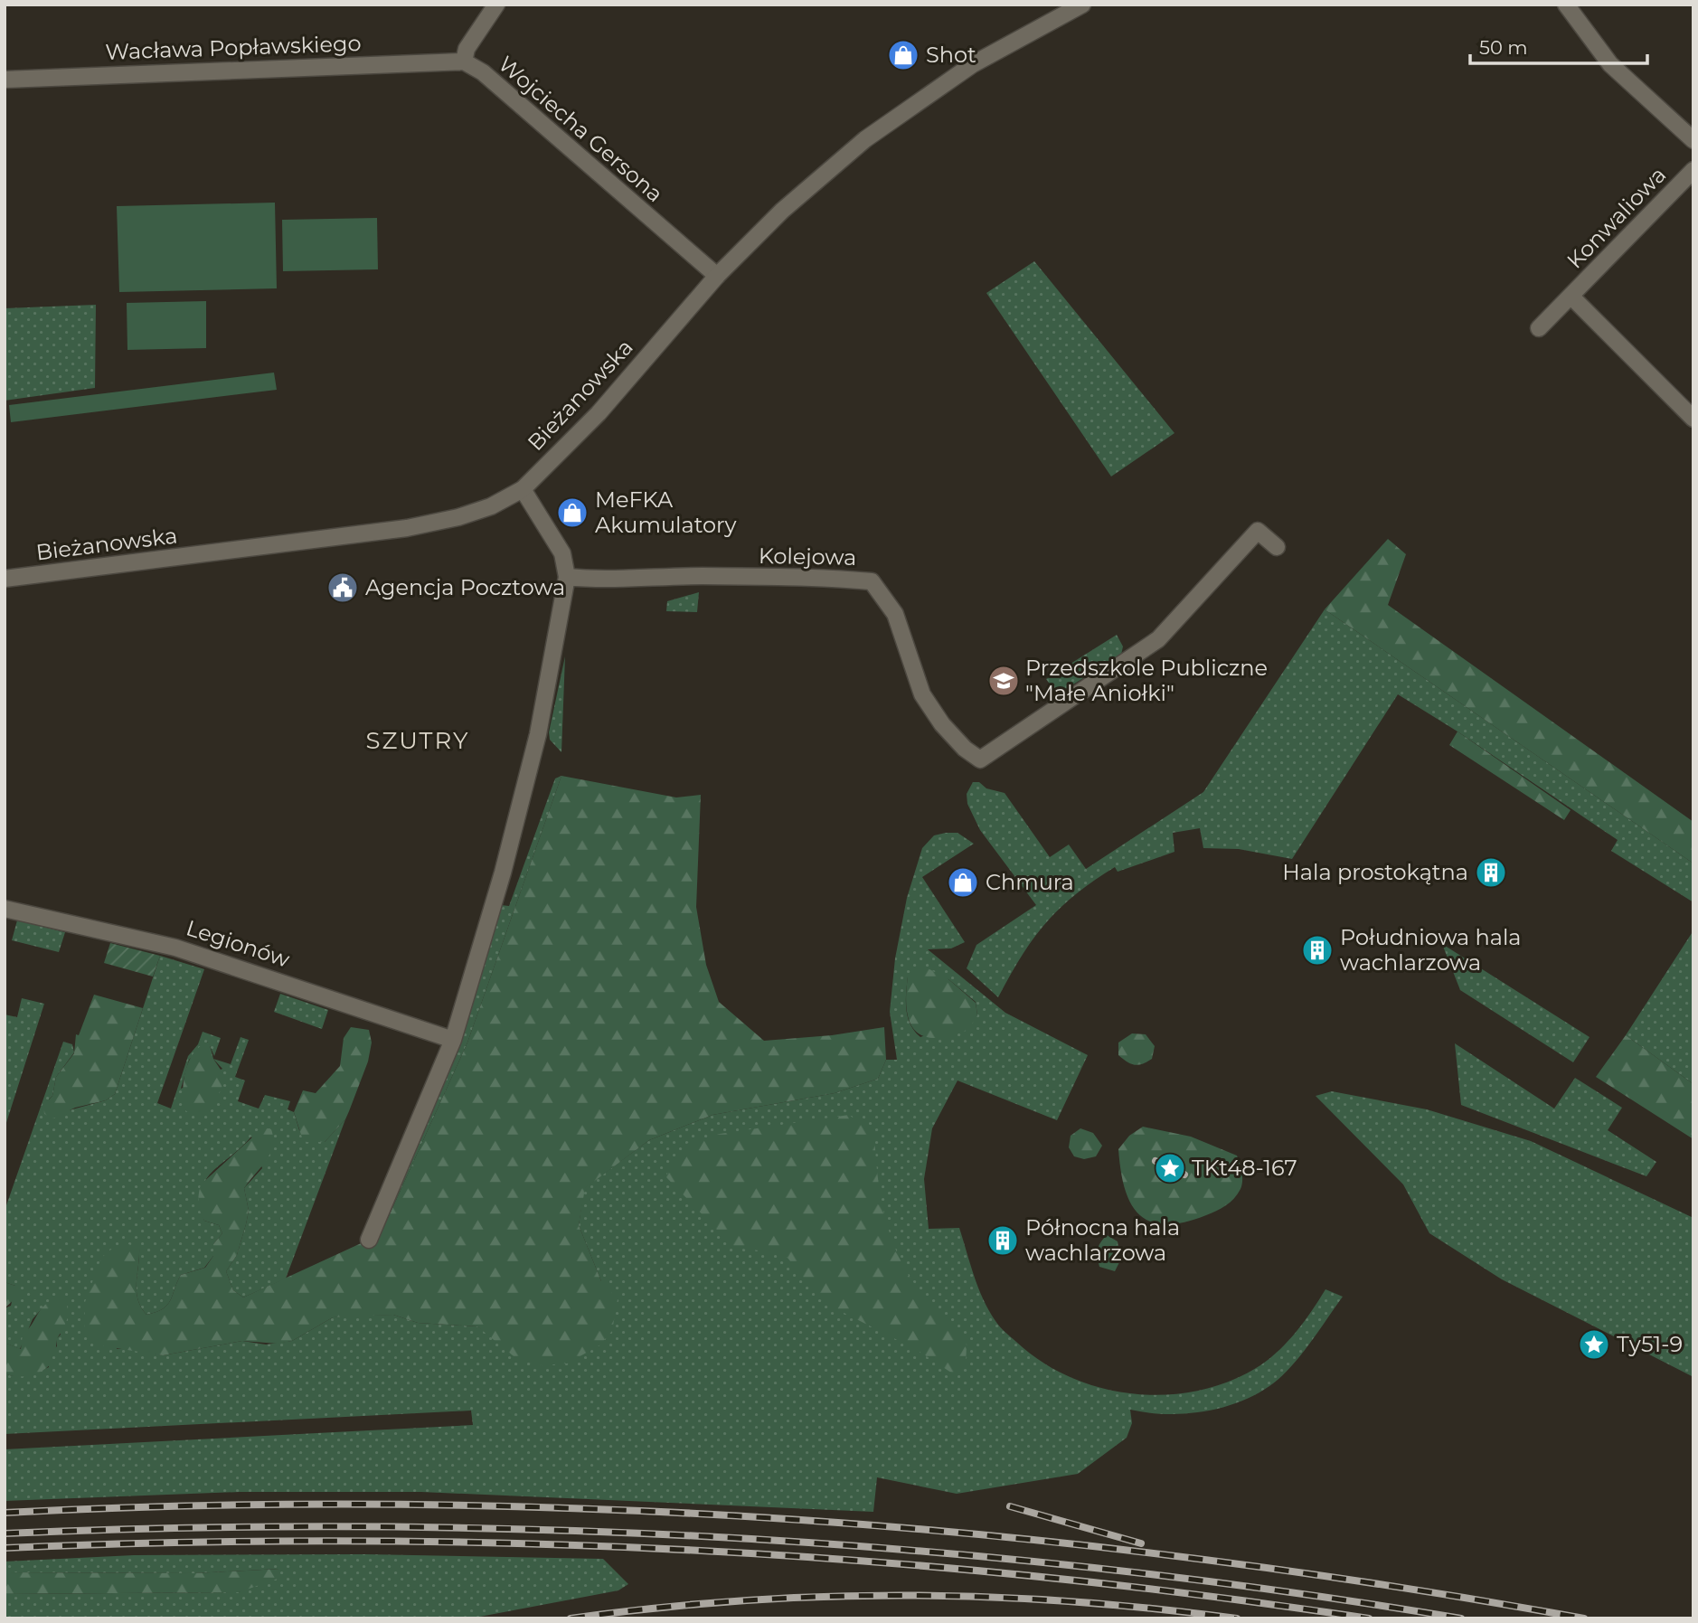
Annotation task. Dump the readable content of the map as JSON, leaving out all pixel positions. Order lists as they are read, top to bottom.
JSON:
{
  "streets": {
    "street": [
      "Wacława Popławskiego",
      "Wojciecha Gersona",
      "Konwaliowa",
      "Bieżanowska",
      "Kolejowa",
      "Legionów"
    ]
  },
  "crossings": [
    ["Wacława Popławskiego", "Wojciecha Gersona"],
    ["Wojciecha Gersona", "Bieżanowska"]
  ],
  "districts": ["SZUTRY"],
  "places": {
    "shop": ["Shot", "MeFKA Akumulatory", "Chmura"],
    "public building": ["Agencja Pocztowa"],
    "school or university": ["Przedszkole Publiczne \"Małe Aniołki\""],
    "building": ["Hala prostokątna", "Południowa hala wachlarzowa", "Północna hala wachlarzowa"],
    "place": ["TKt48-167", "Ty51-9"]
  },
  "scale_bar": "50 m"
}
